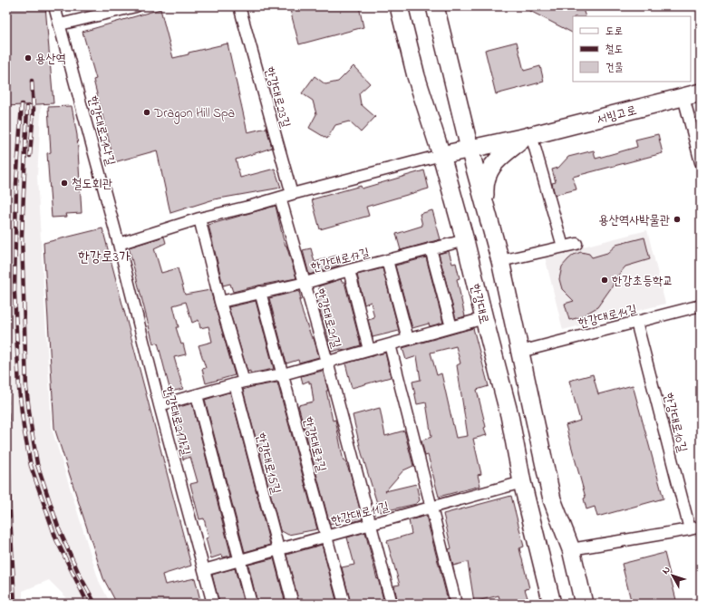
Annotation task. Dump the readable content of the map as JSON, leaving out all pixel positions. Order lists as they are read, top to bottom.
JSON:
{
  "streets": {
    "main road": ["서빙고로", "한강대로"],
    "street": [
      "한강대로23길",
      "한강대로21나길",
      "한강대로17길",
      "한강대로14길",
      "한강대로21길",
      "한강대로21가길",
      "한강대로10길",
      "한강대로7길",
      "한강대로15길",
      "한강대로11길"
    ]
  },
  "crossings": [
    ["서빙고로", "한강대로"],
    ["한강대로21나길", "한강대로21가길"],
    ["한강대로17길", "한강대로"],
    ["한강대로17길", "한강대로21길"],
    ["한강대로17길", "한강대로7길"],
    ["한강대로", "한강대로11길"],
    ["한강대로14길", "한강대로10길"],
    ["한강대로21가길", "한강대로11길"],
    ["한강대로7길", "한강대로11길"],
    ["한강대로15길", "한강대로11길"]
  ],
  "districts": ["한강로3가"],
  "places": [
    "용산역",
    "Dragon Hill Spa",
    "철도회관",
    "용산역사박물관",
    "한강초등학교"
  ],
  "legend": ["도로", "철도", "건물"],
  "north": "top left"
}
